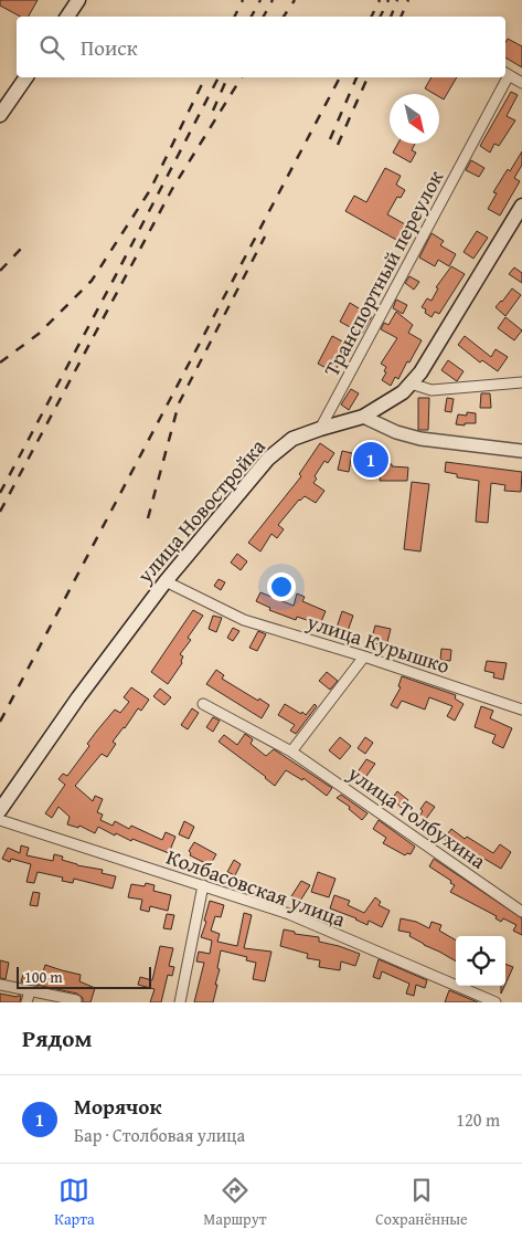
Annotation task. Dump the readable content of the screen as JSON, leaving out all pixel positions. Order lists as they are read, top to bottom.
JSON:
{
  "streets": {
    "main road": ["улица Новостройка"],
    "street": [
      "Транспортный переулок",
      "улица Курышко",
      "улица Толбухина",
      "Колбасовская улица"
    ]
  },
  "crossings": [
    ["Транспортный переулок", "улица Новостройка"],
    ["улица Новостройка", "улица Курышко"]
  ],
  "scale_bar": "100 m",
  "north": "bottom right",
  "page": {
    "search": "Поиск",
    "pins": "1",
    "scale": "100 m",
    "heading": "Рядом",
    "list": [
      {
        "mark": "1",
        "name": "Морячок",
        "note": "Бар · Столбовая улица",
        "value": "120 m"
      }
    ],
    "nav": ["Карта", "Маршрут", "Сохранённые"]
  }
}
